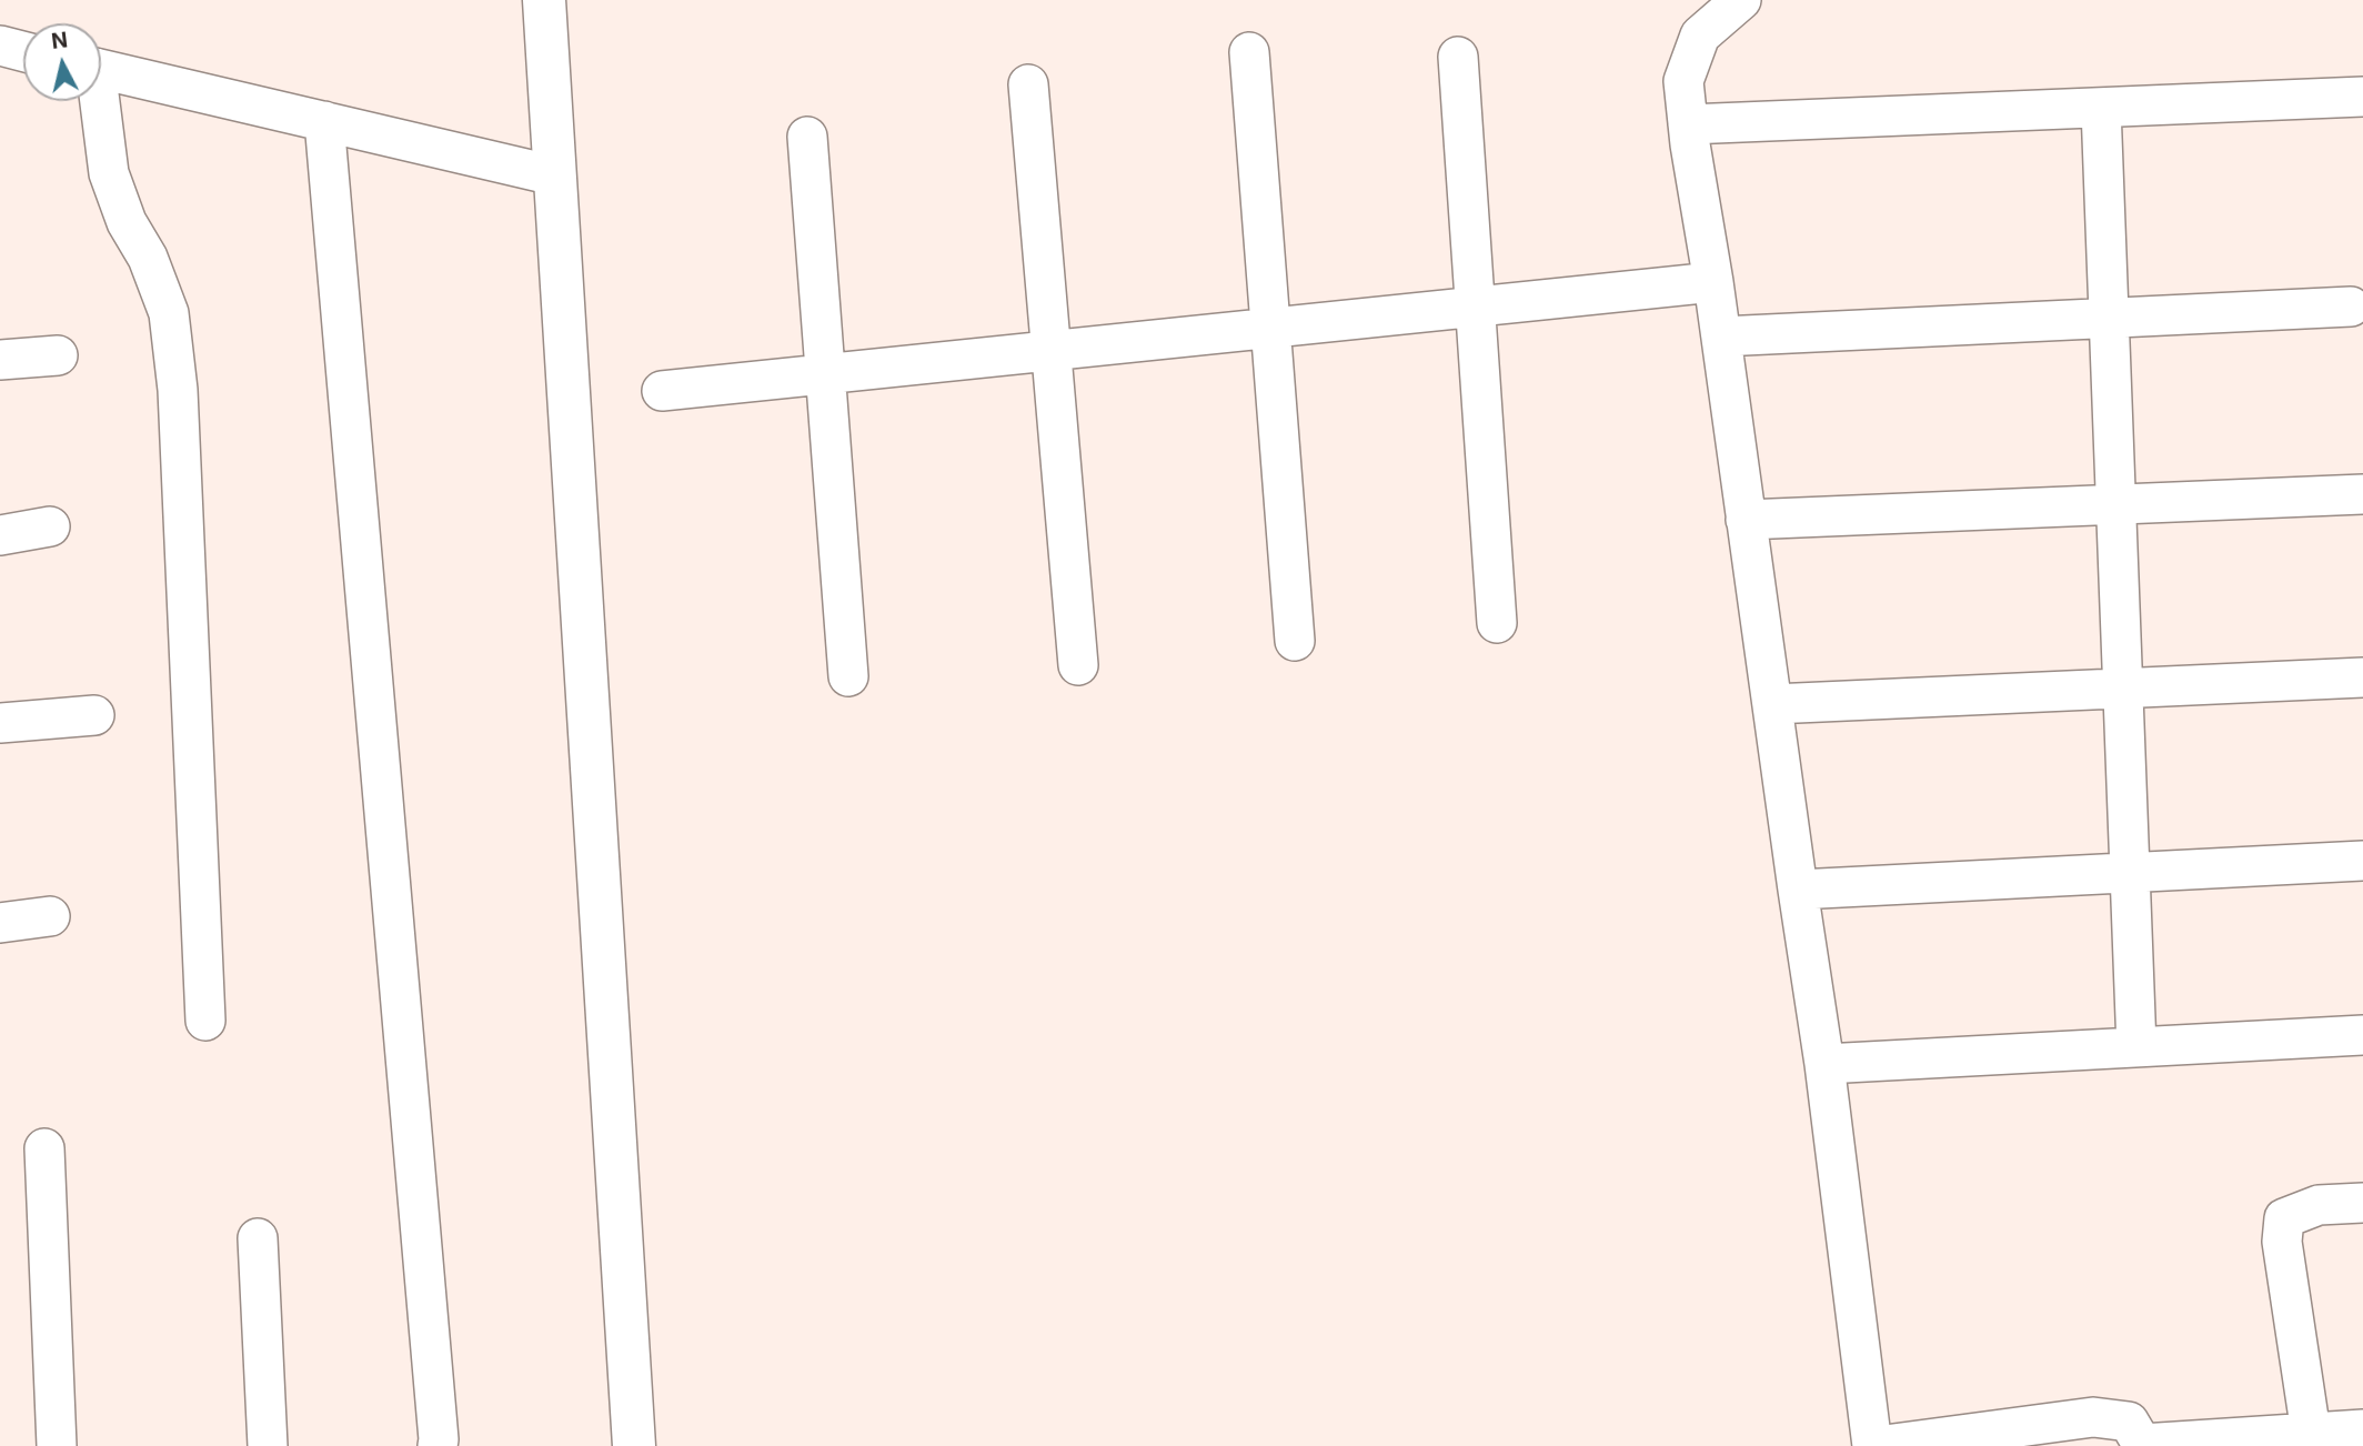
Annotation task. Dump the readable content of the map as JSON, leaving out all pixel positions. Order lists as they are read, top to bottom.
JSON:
{
  "north": "top"
}
